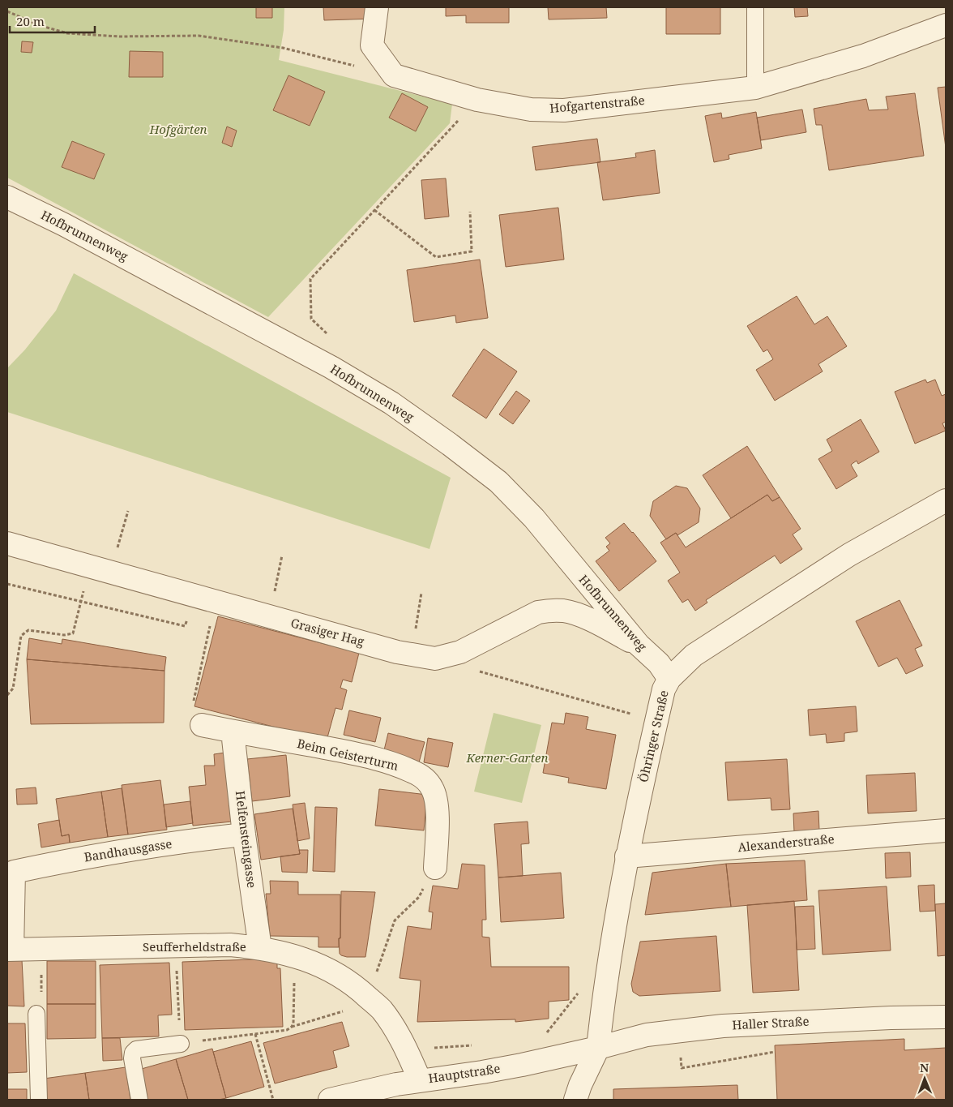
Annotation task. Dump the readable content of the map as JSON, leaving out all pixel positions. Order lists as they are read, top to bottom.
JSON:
{
  "streets": {
    "street": [
      "Hofgartenstraße",
      "Hofbrunnenweg",
      "Grasiger Hag",
      "Öhringer Straße",
      "Beim Geisterturm",
      "Helfensteingasse",
      "Alexanderstraße",
      "Bandhausgasse",
      "Seufferheldstraße",
      "Haller Straße",
      "Hauptstraße"
    ]
  },
  "crossings": [
    ["Hofbrunnenweg", "Grasiger Hag"],
    ["Hofbrunnenweg", "Öhringer Straße"],
    ["Öhringer Straße", "Alexanderstraße"],
    ["Öhringer Straße", "Haller Straße"],
    ["Öhringer Straße", "Hauptstraße"],
    ["Beim Geisterturm", "Helfensteingasse"],
    ["Helfensteingasse", "Bandhausgasse"],
    ["Helfensteingasse", "Seufferheldstraße"],
    ["Bandhausgasse", "Seufferheldstraße"],
    ["Seufferheldstraße", "Hauptstraße"],
    ["Haller Straße", "Hauptstraße"]
  ],
  "parks": ["Hofgärten", "Kerner-Garten"],
  "scale_bar": "20 m",
  "north": "top"
}
